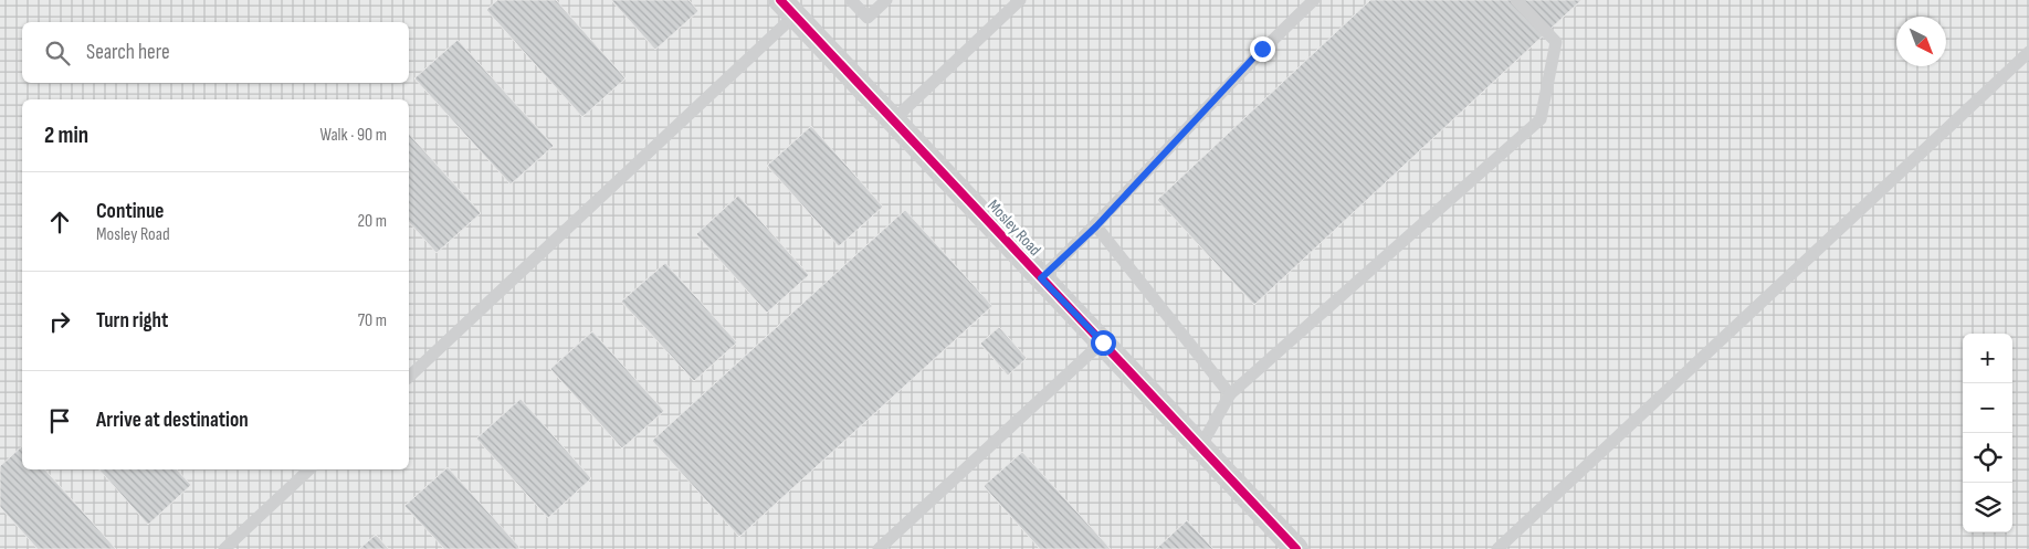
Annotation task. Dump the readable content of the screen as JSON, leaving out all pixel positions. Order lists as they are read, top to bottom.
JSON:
{
  "streets": {
    "street": ["Mosley Road"]
  },
  "north": "bottom right",
  "page": {
    "search": "Search here",
    "heading": ["2 min", "Walk · 90 m"],
    "list": [
      ["Continue", "Mosley Road", "20 m"],
      ["Turn right", "70 m"],
      "Arrive at destination"
    ],
    "map_buttons": ["+", "−"]
  }
}
